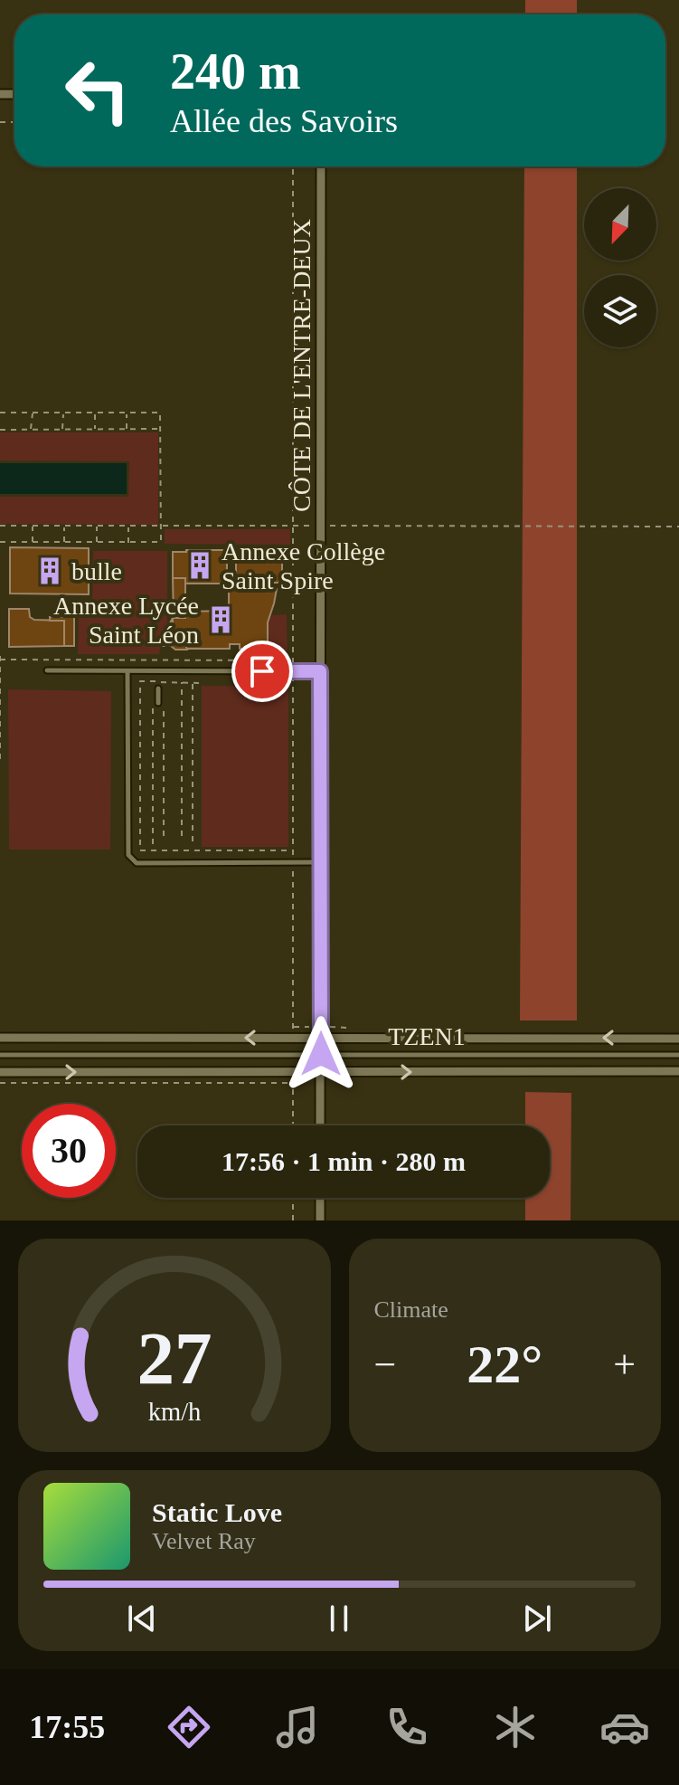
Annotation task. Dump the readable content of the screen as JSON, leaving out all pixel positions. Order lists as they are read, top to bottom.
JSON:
{
  "streets": {
    "street": ["CÔTE DE L'ENTRE-DEUX"],
    "lane": ["TZEN1"]
  },
  "crossings": [
    ["CÔTE DE L'ENTRE-DEUX", "TZEN1"]
  ],
  "places": {
    "building": ["Annexe Collège Saint Spire", "bulle", "Annexe Lycée Saint Léon"]
  },
  "north": "bottom left",
  "page": {
    "turn": ["240 m", "Allée des Savoirs"],
    "limit": "30",
    "trip": "17:56 · 1 min · 280 m",
    "tile": "Climate",
    "heat": ["−", "22°", "+"],
    "song": ["Static Love", "Velvet Ray"],
    "tabs": "17:55",
    "gauge": ["27", "km/h"]
  }
}
